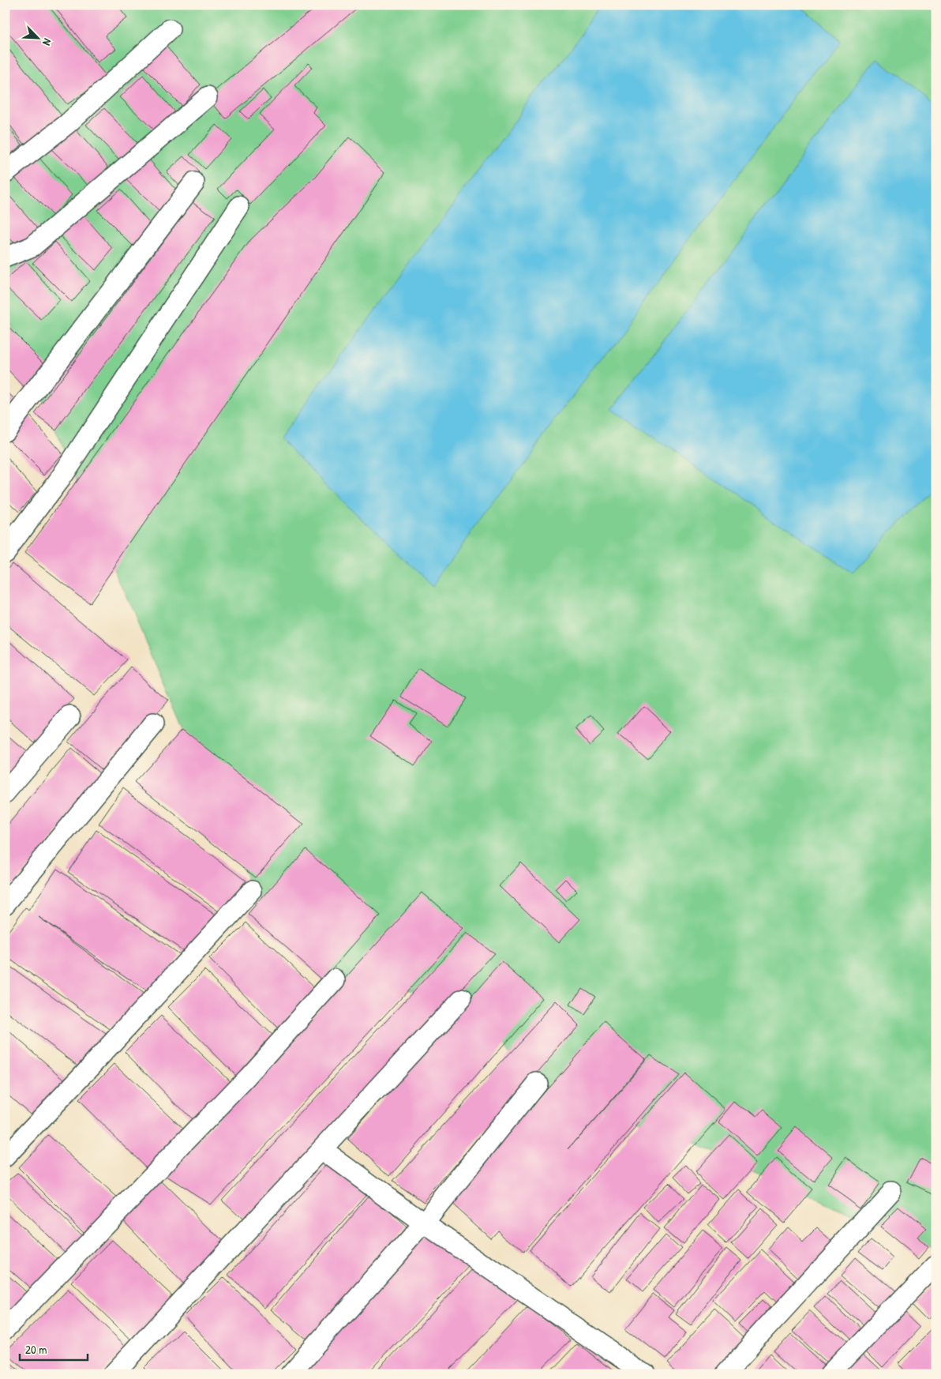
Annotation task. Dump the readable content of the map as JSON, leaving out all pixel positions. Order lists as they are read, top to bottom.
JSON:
{
  "scale_bar": "20 m",
  "north": "bottom right"
}
